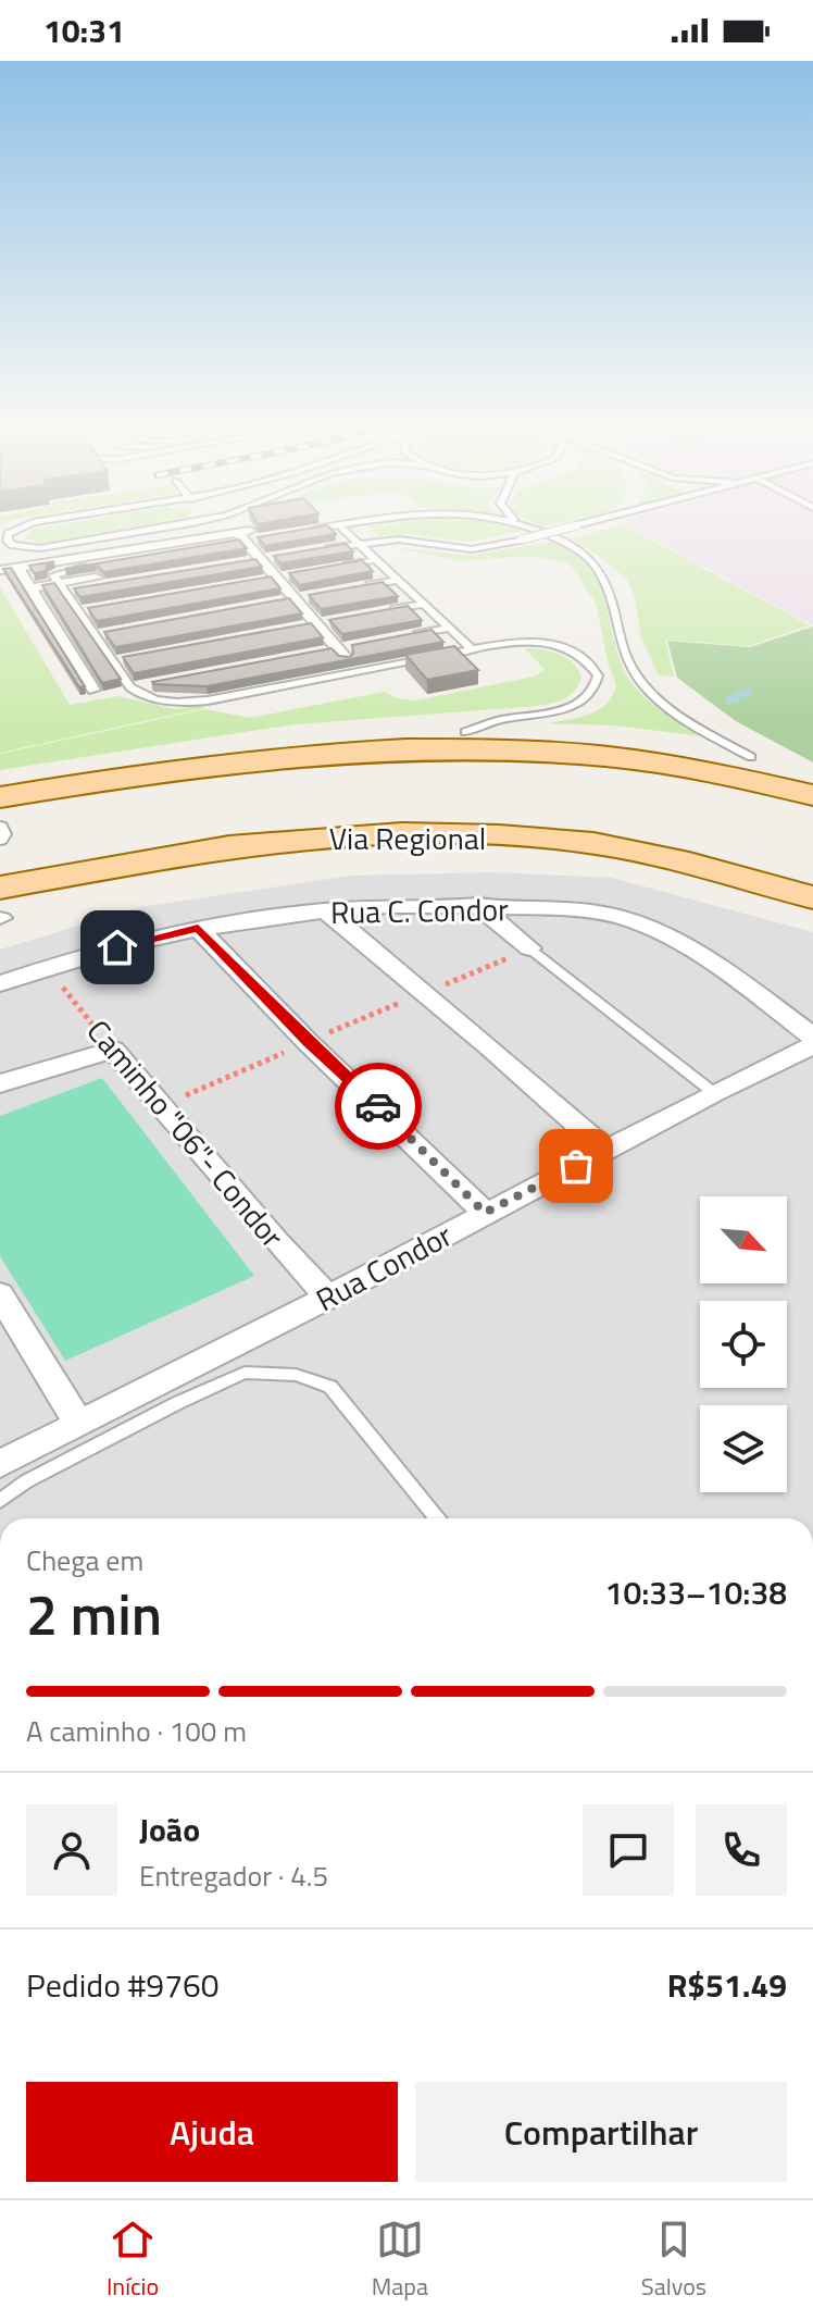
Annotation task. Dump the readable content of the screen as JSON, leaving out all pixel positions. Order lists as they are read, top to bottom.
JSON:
{
  "streets": {
    "main road": ["Via Regional"],
    "street": ["Rua C. Condor", "Caminho \"06\"- Condor", "Rua Condor"]
  },
  "crossings": [
    ["Rua C. Condor", "Caminho \"06\"- Condor"],
    ["Caminho \"06\"- Condor", "Rua Condor"]
  ],
  "north": "bottom right",
  "page": {
    "status": "10:31",
    "heading": ["2 min", "Chega em", "10:33–10:38"],
    "panel": [
      "João",
      "Entregador · 4.5",
      "Pedido #9760",
      "R$51.49"
    ],
    "bar": "A caminho · 100 m",
    "buttons": ["Ajuda", "Compartilhar"],
    "tabs": ["Início", "Mapa", "Salvos"]
  }
}
